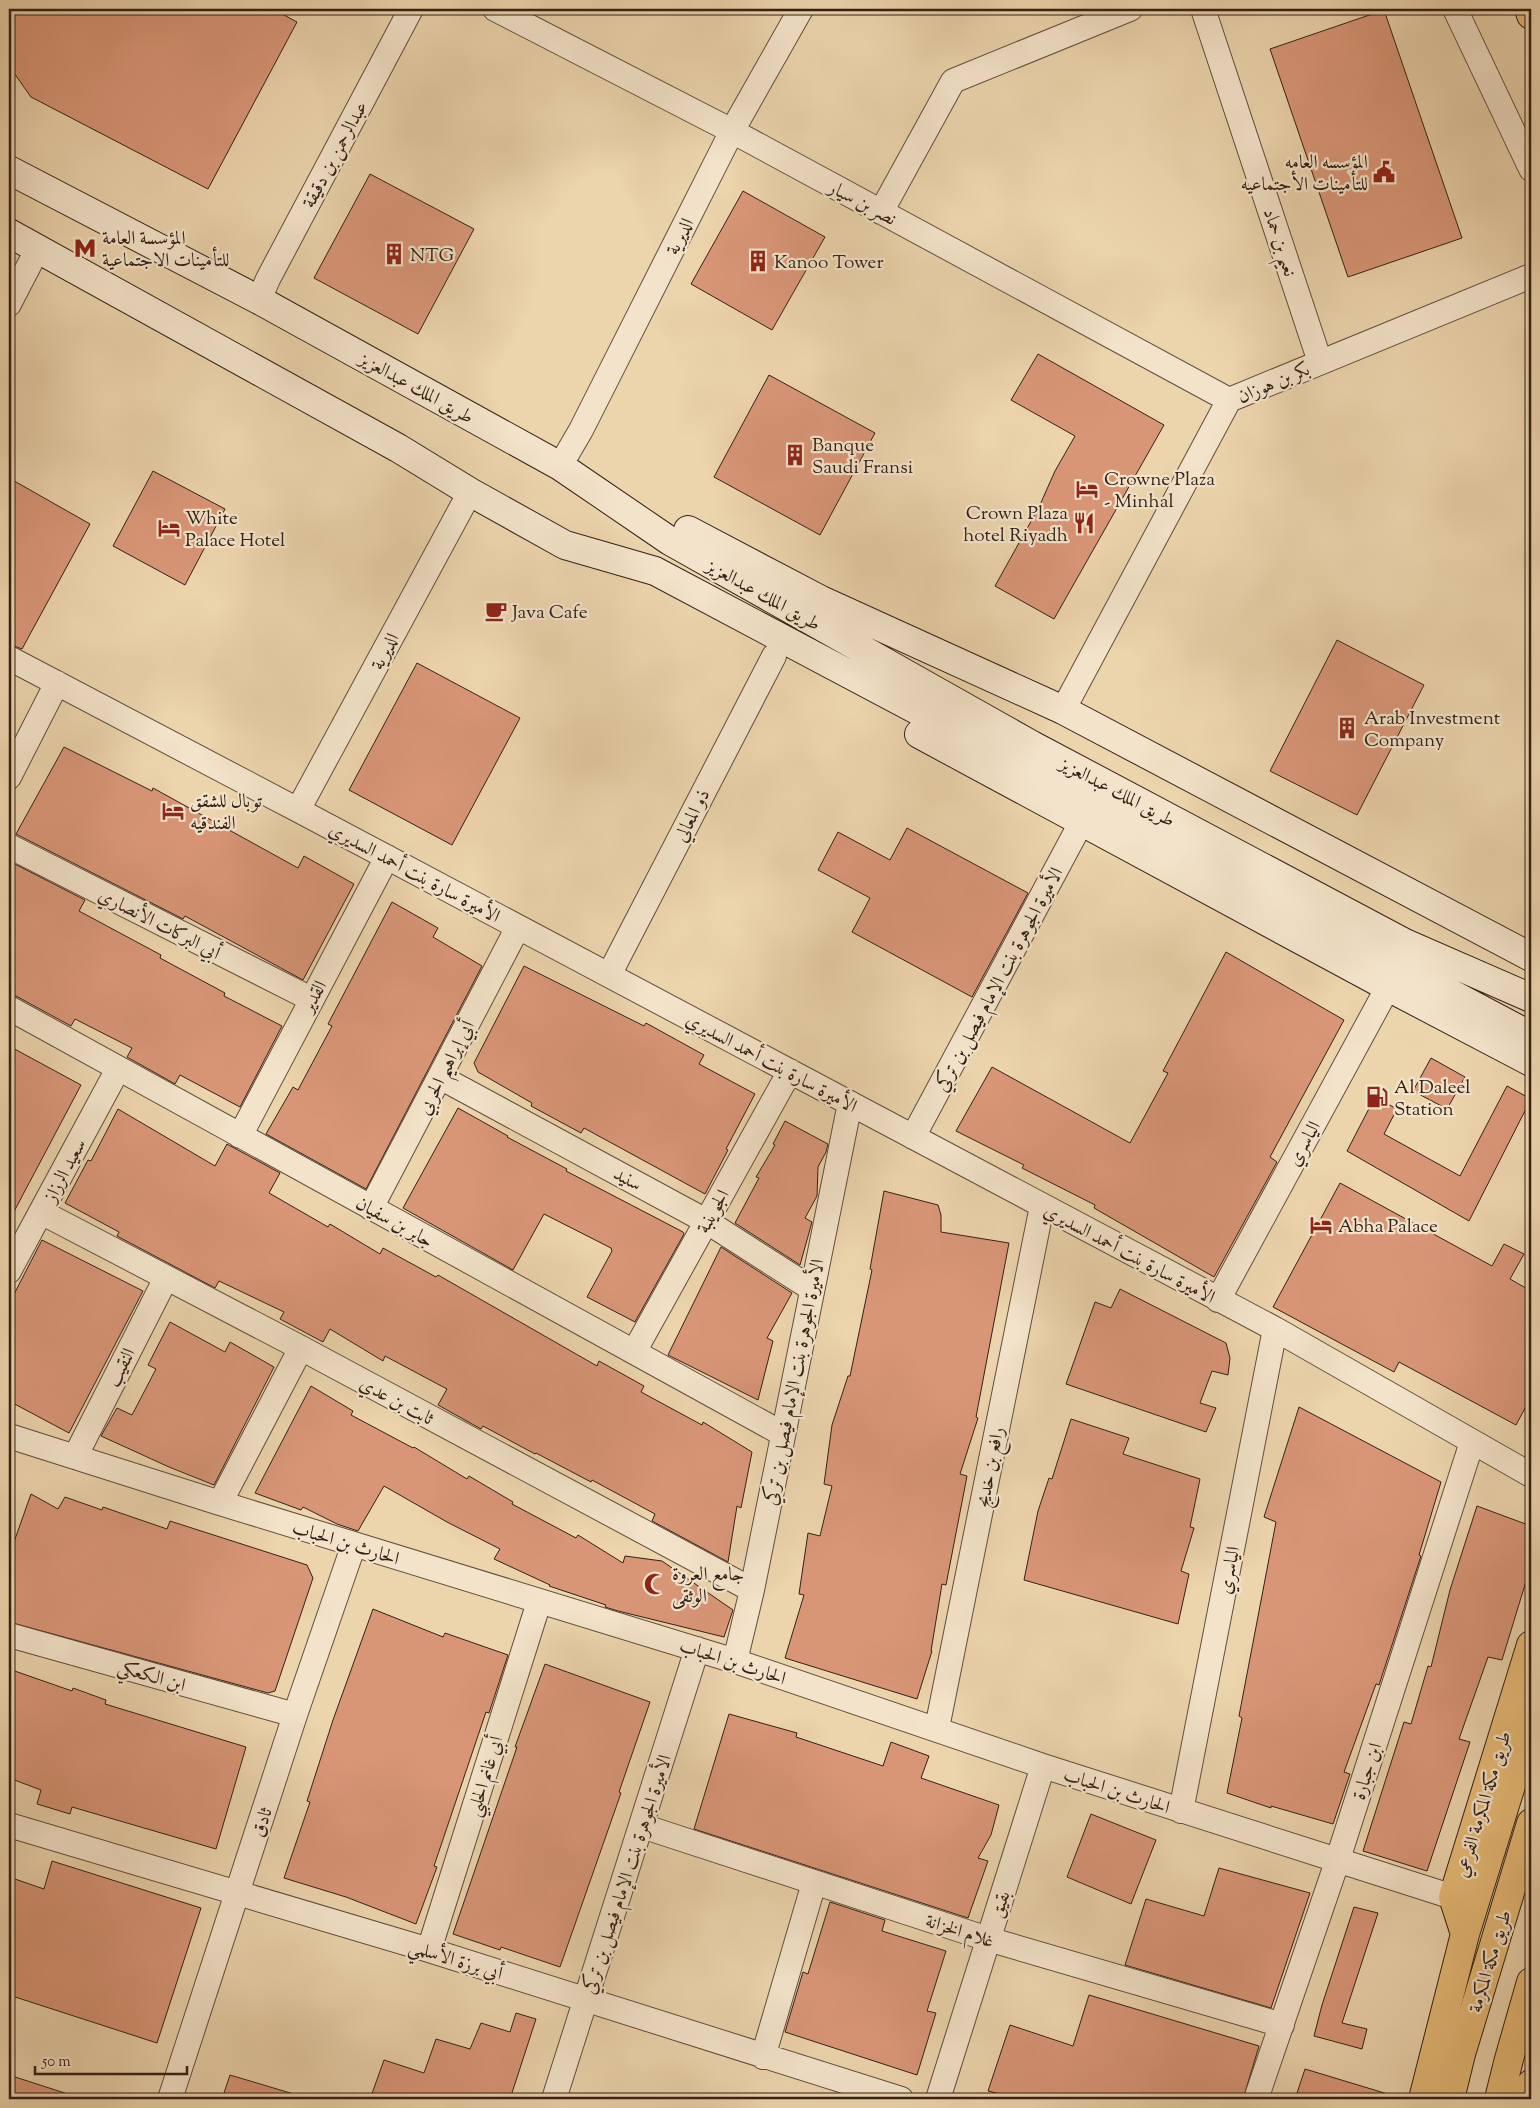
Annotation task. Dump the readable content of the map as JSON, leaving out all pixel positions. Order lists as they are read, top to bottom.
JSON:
{
  "streets": {
    "main road": ["طريق الملك عبدالعزيز", "طريق مكة المكرمة الفرعي", "طريق مكة المكرمة"],
    "street": [
      "عبدالرحمن بن دقيقة",
      "نصر بن سيار",
      "الديرية",
      "نعيم بن حماد",
      "بكر بن هوزان",
      "ذو المعالي",
      "الأميرة سارة بنت أحمد السديري",
      "أبي البركات الأنصاري",
      "الأميرة الجوهرة بنت الإمام فيصل بن تركي",
      "القدير",
      "أبي إبراهيم الحربي",
      "الياسري",
      "سعيد الرزاز",
      "سنيد",
      "الجوينبة",
      "جابر بن سفيان",
      "النقيب",
      "ثابت بن عدي",
      "رافع بن خديج",
      "الحارث بن الحباب",
      "ابن الكعكي",
      "ابن جبارة",
      "أبي غانم الحلبي",
      "ثادق",
      "بقيق",
      "غلام الخزانة",
      "أبي برزة الأسلمي"
    ]
  },
  "crossings": [
    ["عبدالرحمن بن دقيقة", "طريق الملك عبدالعزيز"],
    ["نصر بن سيار", "الديرية"],
    ["نصر بن سيار", "بكر بن هوزان"],
    ["الديرية", "طريق الملك عبدالعزيز"],
    ["الديرية", "الأميرة سارة بنت أحمد السديري"],
    ["نعيم بن حماد", "بكر بن هوزان"],
    ["ذو المعالي", "الأميرة سارة بنت أحمد السديري"],
    ["الأميرة سارة بنت أحمد السديري", "الأميرة الجوهرة بنت الإمام فيصل بن تركي"],
    ["الأميرة سارة بنت أحمد السديري", "القدير"],
    ["الأميرة سارة بنت أحمد السديري", "أبي إبراهيم الحربي"],
    ["الأميرة سارة بنت أحمد السديري", "الياسري"],
    ["الأميرة سارة بنت أحمد السديري", "الجوينبة"],
    ["الأميرة سارة بنت أحمد السديري", "رافع بن خديج"],
    ["الأميرة سارة بنت أحمد السديري", "ابن جبارة"],
    ["أبي البركات الأنصاري", "القدير"],
    ["الأميرة الجوهرة بنت الإمام فيصل بن تركي", "سنيد"],
    ["الأميرة الجوهرة بنت الإمام فيصل بن تركي", "جابر بن سفيان"],
    ["الأميرة الجوهرة بنت الإمام فيصل بن تركي", "ثابت بن عدي"],
    ["الأميرة الجوهرة بنت الإمام فيصل بن تركي", "الحارث بن الحباب"],
    ["الأميرة الجوهرة بنت الإمام فيصل بن تركي", "غلام الخزانة"],
    ["الأميرة الجوهرة بنت الإمام فيصل بن تركي", "أبي برزة الأسلمي"],
    ["القدير", "جابر بن سفيان"],
    ["أبي إبراهيم الحربي", "سنيد"],
    ["أبي إبراهيم الحربي", "جابر بن سفيان"],
    ["الياسري", "الحارث بن الحباب"],
    ["سعيد الرزاز", "جابر بن سفيان"],
    ["سعيد الرزاز", "ثابت بن عدي"],
    ["سنيد", "الجوينبة"],
    ["الجوينبة", "جابر بن سفيان"],
    ["النقيب", "ثابت بن عدي"],
    ["النقيب", "الحارث بن الحباب"],
    ["رافع بن خديج", "الحارث بن الحباب"],
    ["الحارث بن الحباب", "ابن جبارة"],
    ["الحارث بن الحباب", "أبي غانم الحلبي"],
    ["الحارث بن الحباب", "طريق مكة المكرمة الفرعي"],
    ["الحارث بن الحباب", "ثادق"],
    ["الحارث بن الحباب", "بقيق"],
    ["ابن الكعكي", "ثادق"],
    ["ابن جبارة", "غلام الخزانة"],
    ["أبي غانم الحلبي", "أبي برزة الأسلمي"],
    ["ثادق", "أبي برزة الأسلمي"],
    ["بقيق", "غلام الخزانة"]
  ],
  "places": {
    "public building": ["المؤسسه العامه للتأمينات الأجتماعيه"],
    "metro station": ["المؤسسة العامة للتأمينات الاجتماعية"],
    "building": [
      "NTG",
      "Kanoo Tower",
      "Banque Saudi Fransi",
      "Arab Investment Company"
    ],
    "hotel": [
      "Crowne Plaza - Minhal",
      "White Palace Hotel",
      "توبال للشقق الفندقيه",
      "Abha Palace"
    ],
    "restaurant": ["Crown Plaza hotel Riyadh"],
    "cafe": ["Java Cafe"],
    "fuel station": ["Al Daleel Station"],
    "mosque": ["جامع العروة الوثقى"]
  },
  "scale_bar": "50 m"
}
